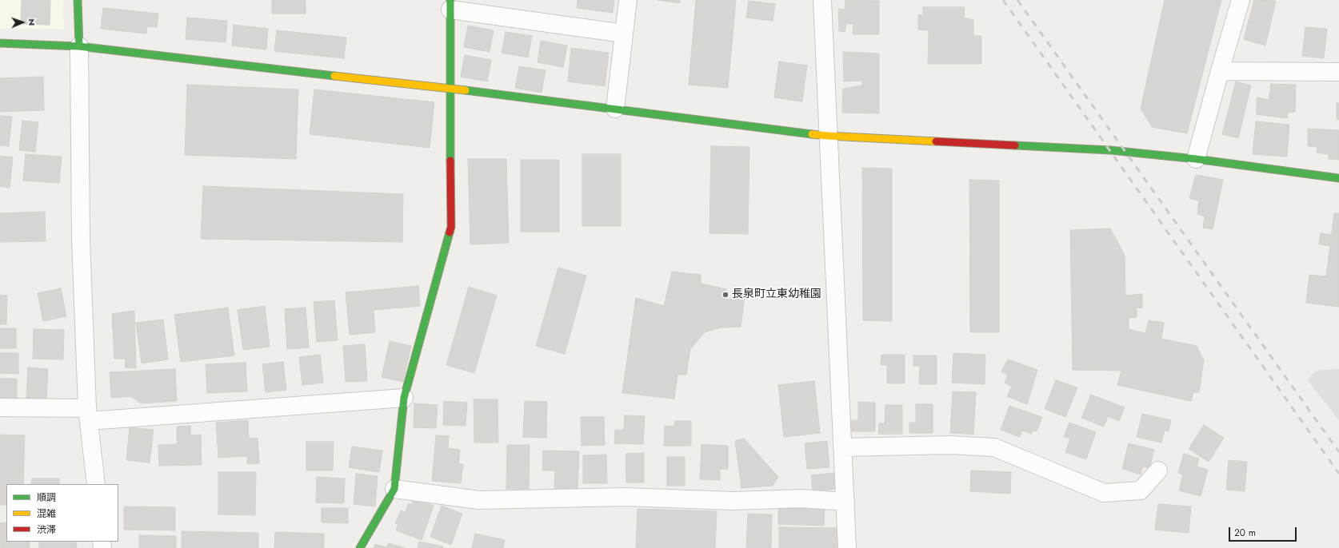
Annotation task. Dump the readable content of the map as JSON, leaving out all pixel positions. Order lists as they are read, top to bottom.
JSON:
{
  "places": ["長泉町立東幼稚園"],
  "legend": ["順調", "混雑", "渋滞"],
  "scale_bar": "20 m",
  "north": "right"
}
